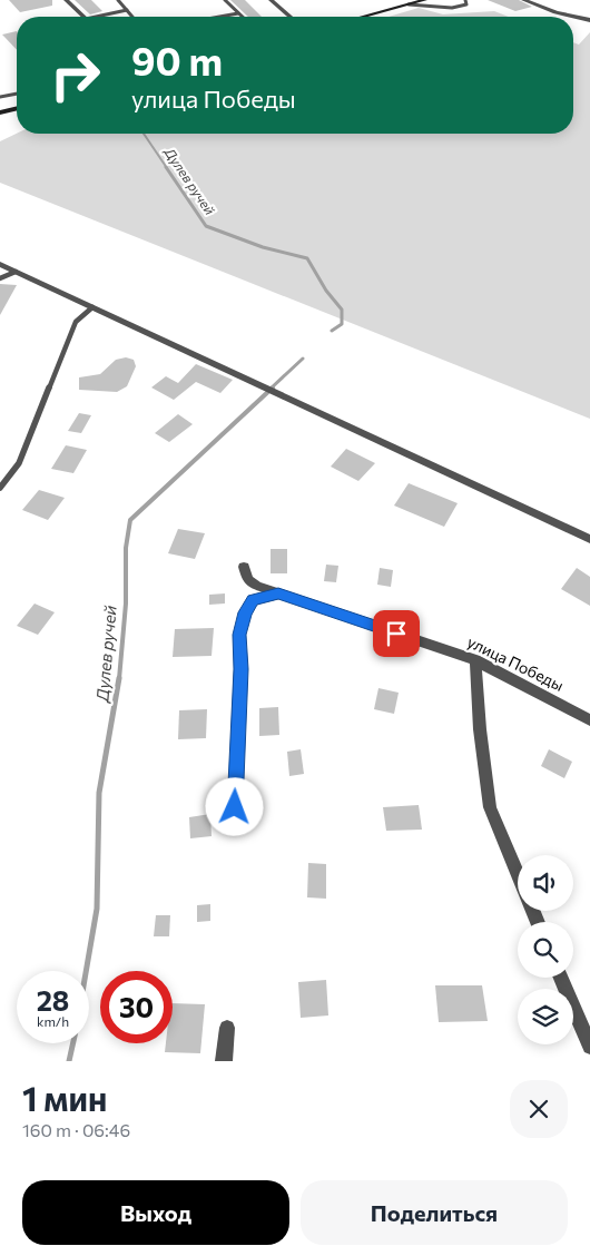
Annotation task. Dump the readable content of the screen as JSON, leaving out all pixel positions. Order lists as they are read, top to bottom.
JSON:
{
  "streets": {
    "street": ["улица Победы"]
  },
  "water": ["Дулев ручей"],
  "page": {
    "turn": ["90 m", "улица Победы"],
    "speed": "28 km/h",
    "limit": "30",
    "heading": ["1 мин", "160 m · 06:46"],
    "buttons": ["Выход", "Поделиться"]
  }
}
